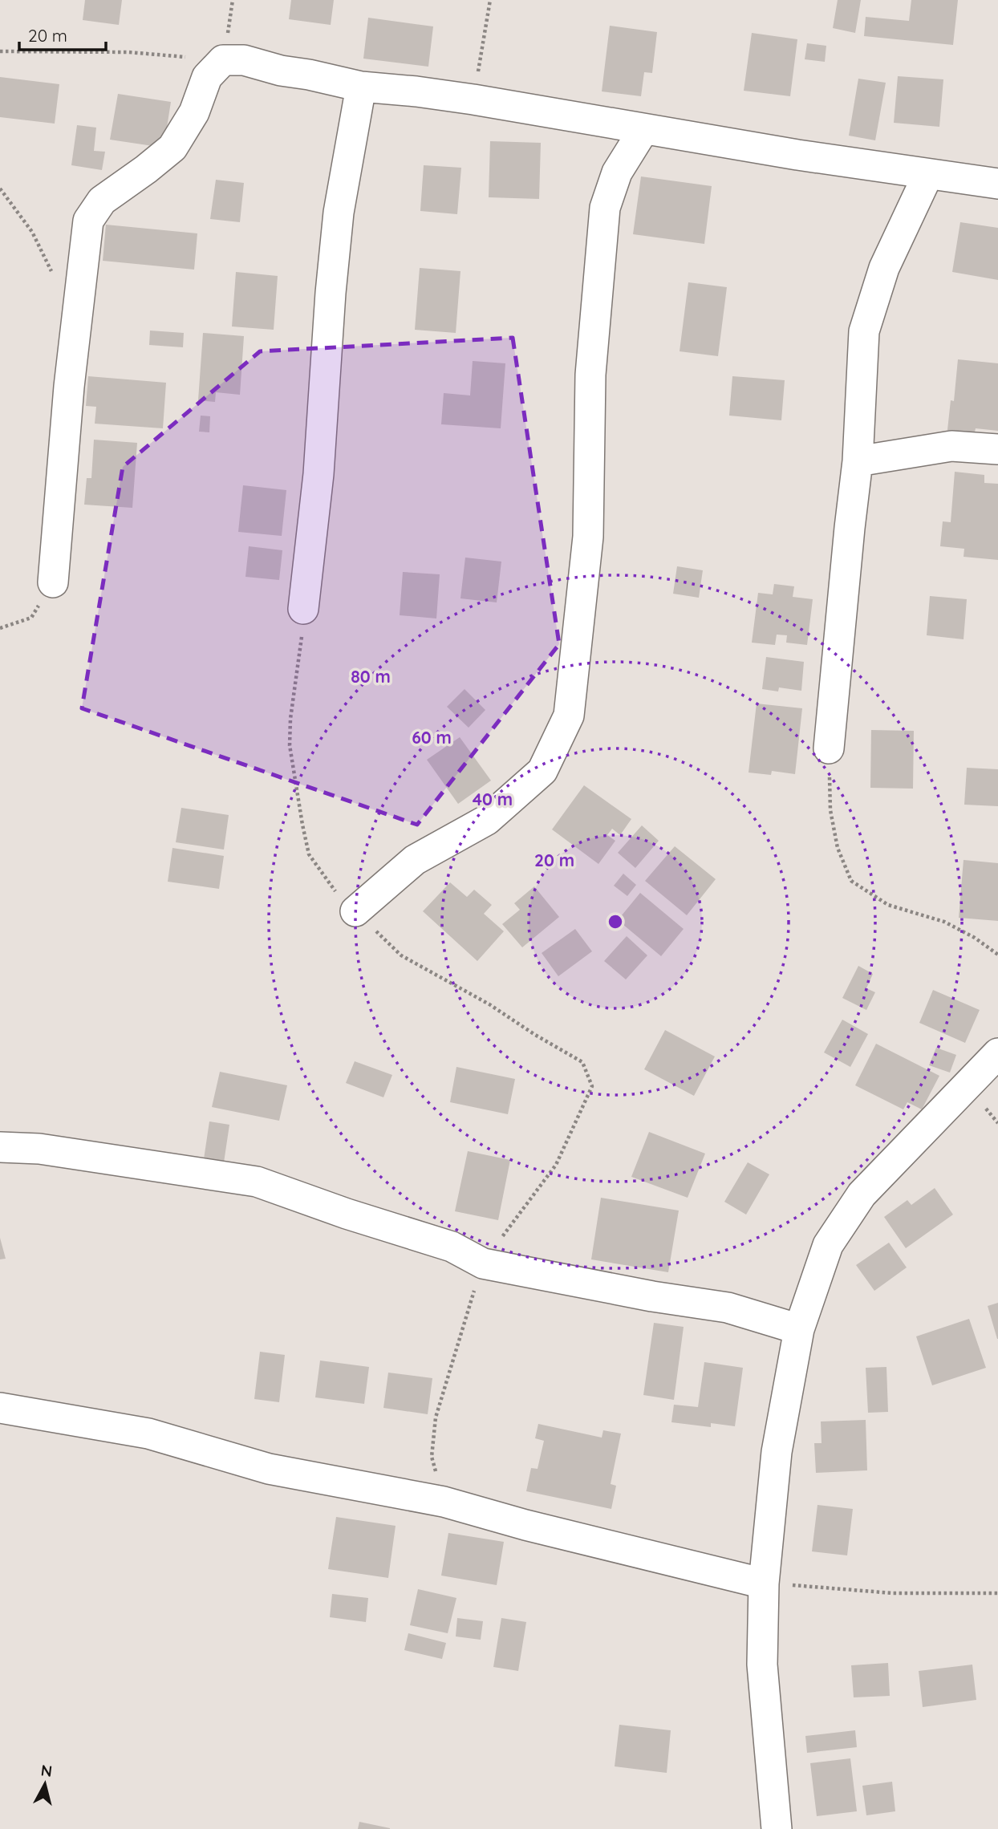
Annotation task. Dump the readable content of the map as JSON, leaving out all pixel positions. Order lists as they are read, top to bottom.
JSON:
{
  "scale_bar": "20 m",
  "north": "top",
  "rings": [
    "80 m",
    "60 m",
    "40 m",
    "20 m"
  ]
}
